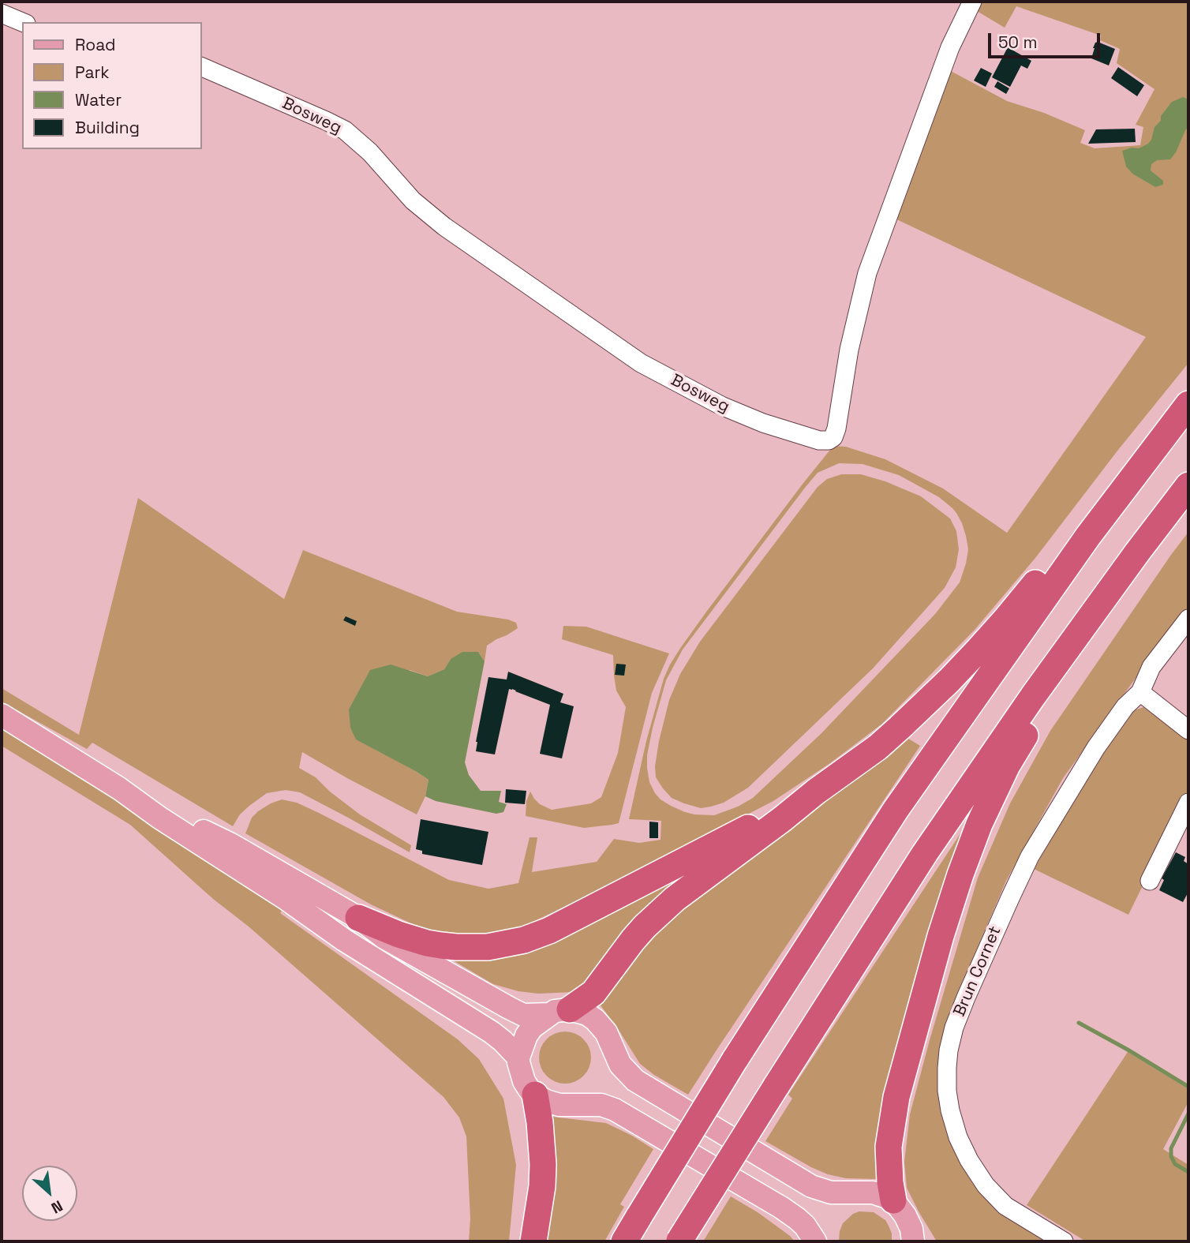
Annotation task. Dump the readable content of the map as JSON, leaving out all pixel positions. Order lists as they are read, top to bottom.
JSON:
{
  "streets": {
    "street": ["Bosweg", "Brun Cornet"]
  },
  "legend": [
    "Road",
    "Park",
    "Water",
    "Building"
  ],
  "scale_bar": "50 m",
  "north": "bottom right"
}
